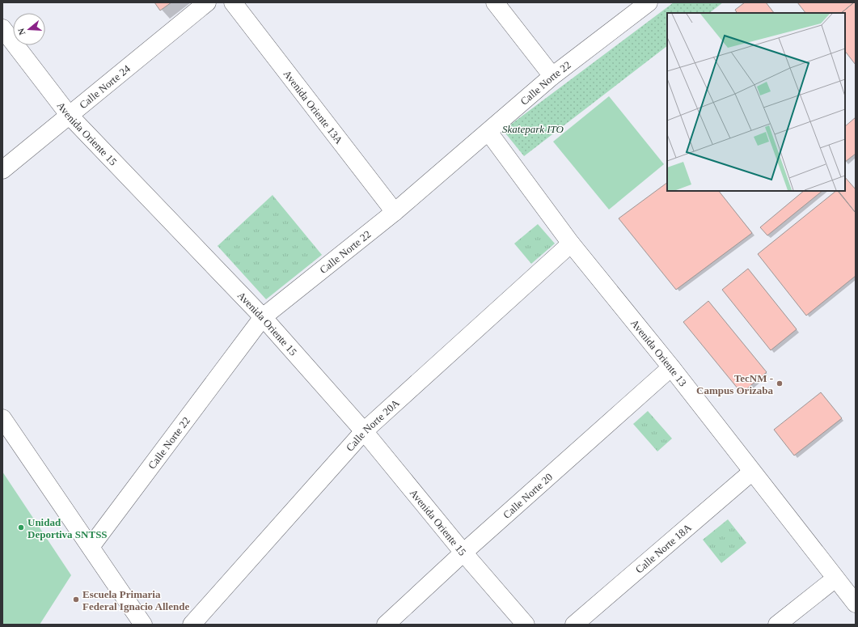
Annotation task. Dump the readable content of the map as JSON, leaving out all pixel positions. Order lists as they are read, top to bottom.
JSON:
{
  "streets": {
    "street": [
      "Calle Norte 22",
      "Calle Norte 24",
      "Avenida Oriente 13A",
      "Avenida Oriente 15",
      "Avenida Oriente 13",
      "Calle Norte 20A",
      "Calle Norte 20",
      "Calle Norte 18A"
    ]
  },
  "crossings": [
    ["Calle Norte 22", "Avenida Oriente 13A"],
    ["Calle Norte 22", "Avenida Oriente 15"],
    ["Calle Norte 22", "Avenida Oriente 13"],
    ["Calle Norte 24", "Avenida Oriente 15"],
    ["Avenida Oriente 15", "Calle Norte 20A"],
    ["Avenida Oriente 15", "Calle Norte 20"],
    ["Avenida Oriente 13", "Calle Norte 20A"],
    ["Avenida Oriente 13", "Calle Norte 20"],
    ["Avenida Oriente 13", "Calle Norte 18A"]
  ],
  "parks": ["Skatepark ITO"],
  "places": ["TecNM - Campus Orizaba", "Unidad Deportiva SNTSS", "Escuela Primaria Federal Ignacio Allende"],
  "north": "left"
}
